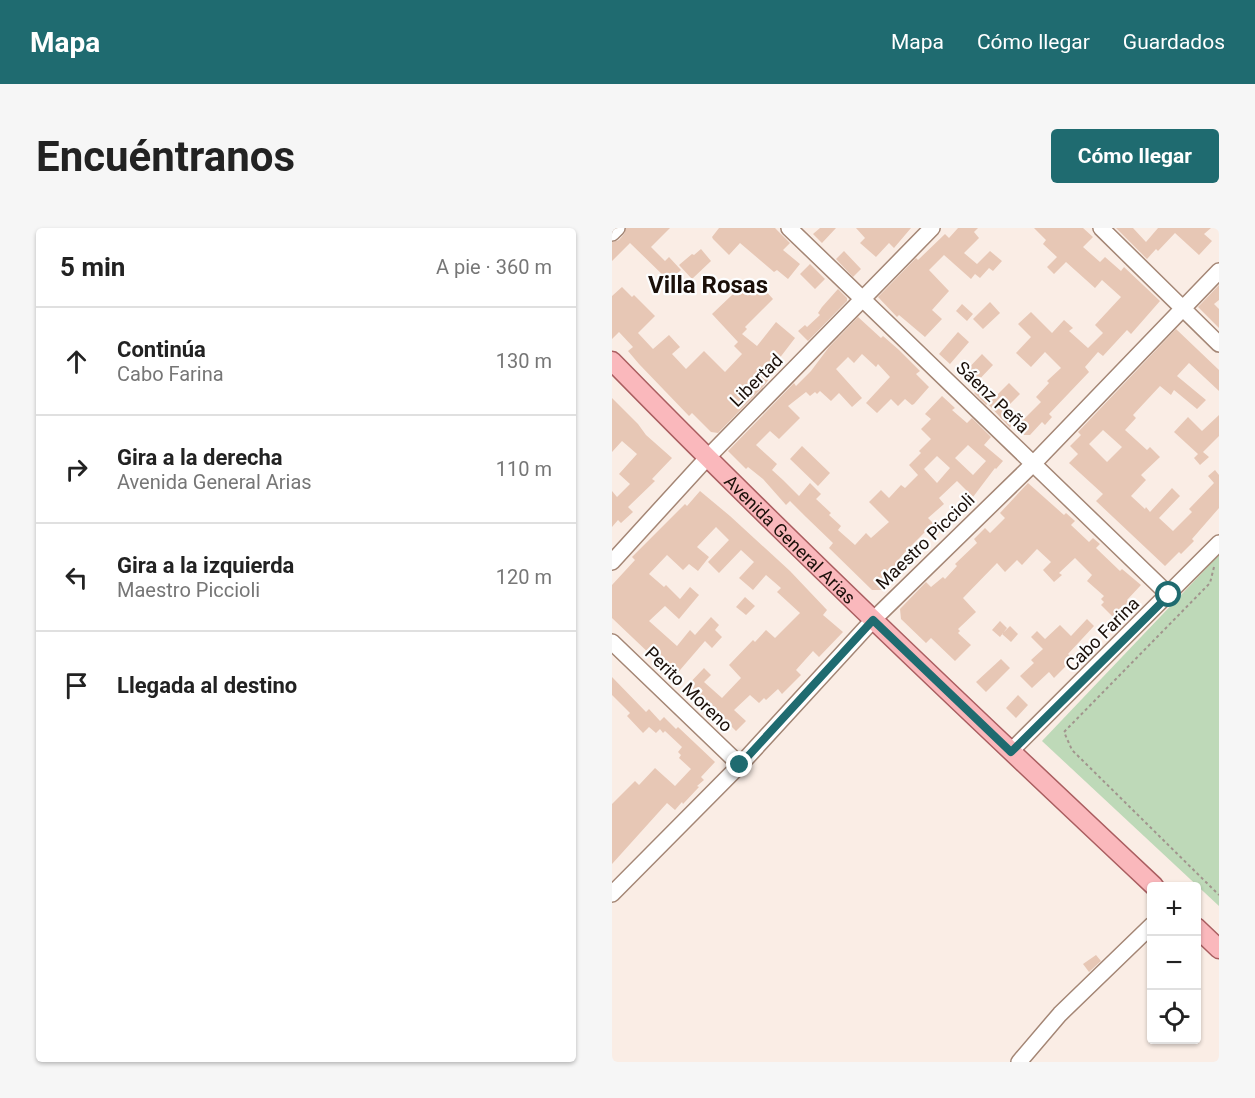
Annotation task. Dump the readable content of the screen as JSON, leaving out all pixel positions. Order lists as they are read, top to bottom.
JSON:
{
  "streets": {
    "main road": ["Avenida General Arias"],
    "street": [
      "Libertad",
      "Sáenz Peña",
      "Maestro Piccioli",
      "Cabo Farina",
      "Perito Moreno"
    ]
  },
  "crossings": [
    ["Libertad", "Sáenz Peña"],
    ["Libertad", "Avenida General Arias"],
    ["Sáenz Peña", "Maestro Piccioli"],
    ["Sáenz Peña", "Cabo Farina"],
    ["Avenida General Arias", "Maestro Piccioli"],
    ["Avenida General Arias", "Cabo Farina"],
    ["Maestro Piccioli", "Perito Moreno"]
  ],
  "districts": ["Villa Rosas"],
  "page": {
    "header": "Mapa",
    "nav": ["Mapa", "Cómo llegar", "Guardados"],
    "buttons": "Cómo llegar",
    "title": "Encuéntranos",
    "heading": ["5 min", "A pie · 360 m"],
    "list": [
      ["Continúa", "Cabo Farina", "130 m"],
      ["Gira a la derecha", "Avenida General Arias", "110 m"],
      ["Gira a la izquierda", "Maestro Piccioli", "120 m"],
      "Llegada al destino"
    ],
    "map_buttons": ["+", "−"]
  }
}
